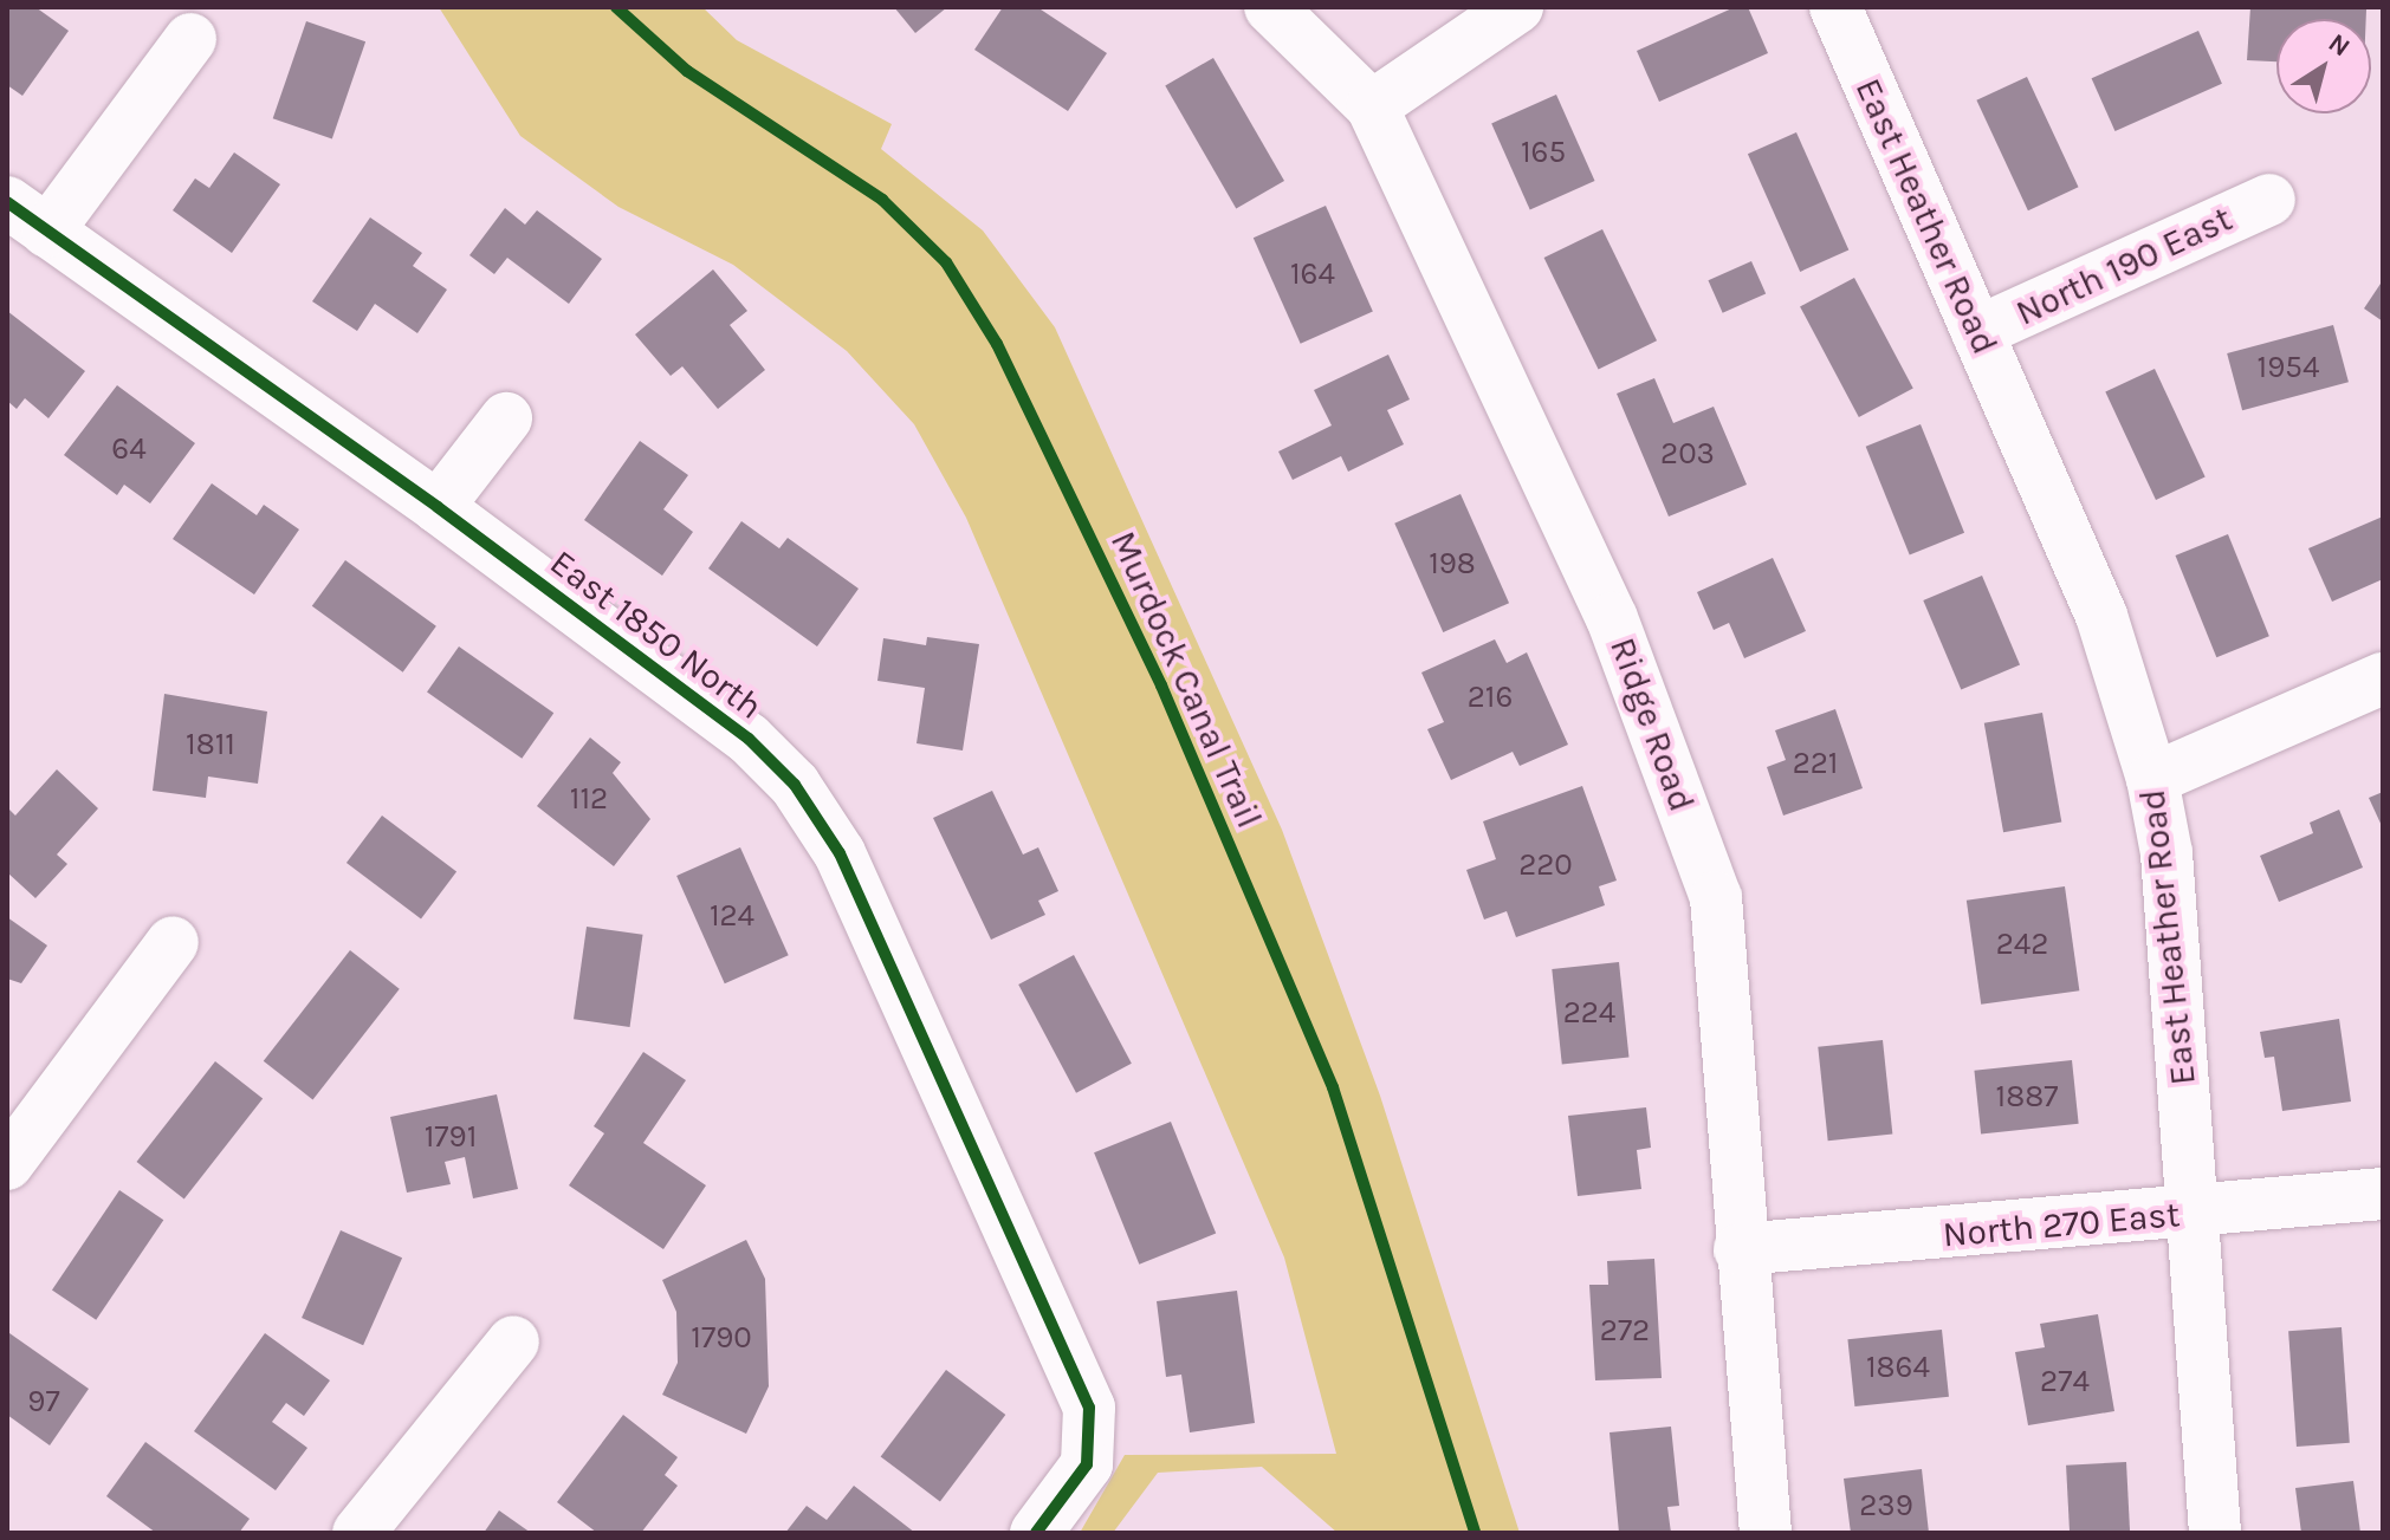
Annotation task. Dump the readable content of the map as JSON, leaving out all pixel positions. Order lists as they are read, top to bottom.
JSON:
{
  "streets": {
    "street": [
      "East Heather Road",
      "North 190 East",
      "East 1850 North",
      "Ridge Road",
      "North 270 East"
    ],
    "cycle path": ["Murdock Canal Trail"]
  },
  "crossings": [
    ["East Heather Road", "North 190 East"],
    ["East Heather Road", "North 270 East"],
    ["Ridge Road", "North 270 East"]
  ],
  "house_numbers": [
    "165",
    "164",
    "1954",
    "64",
    "203",
    "198",
    "216",
    "1811",
    "221",
    "112",
    "220",
    "124",
    "242",
    "224",
    "1887",
    "1791",
    "272",
    "1790",
    "1864",
    "274",
    "97",
    "239"
  ],
  "north": "top right"
}
